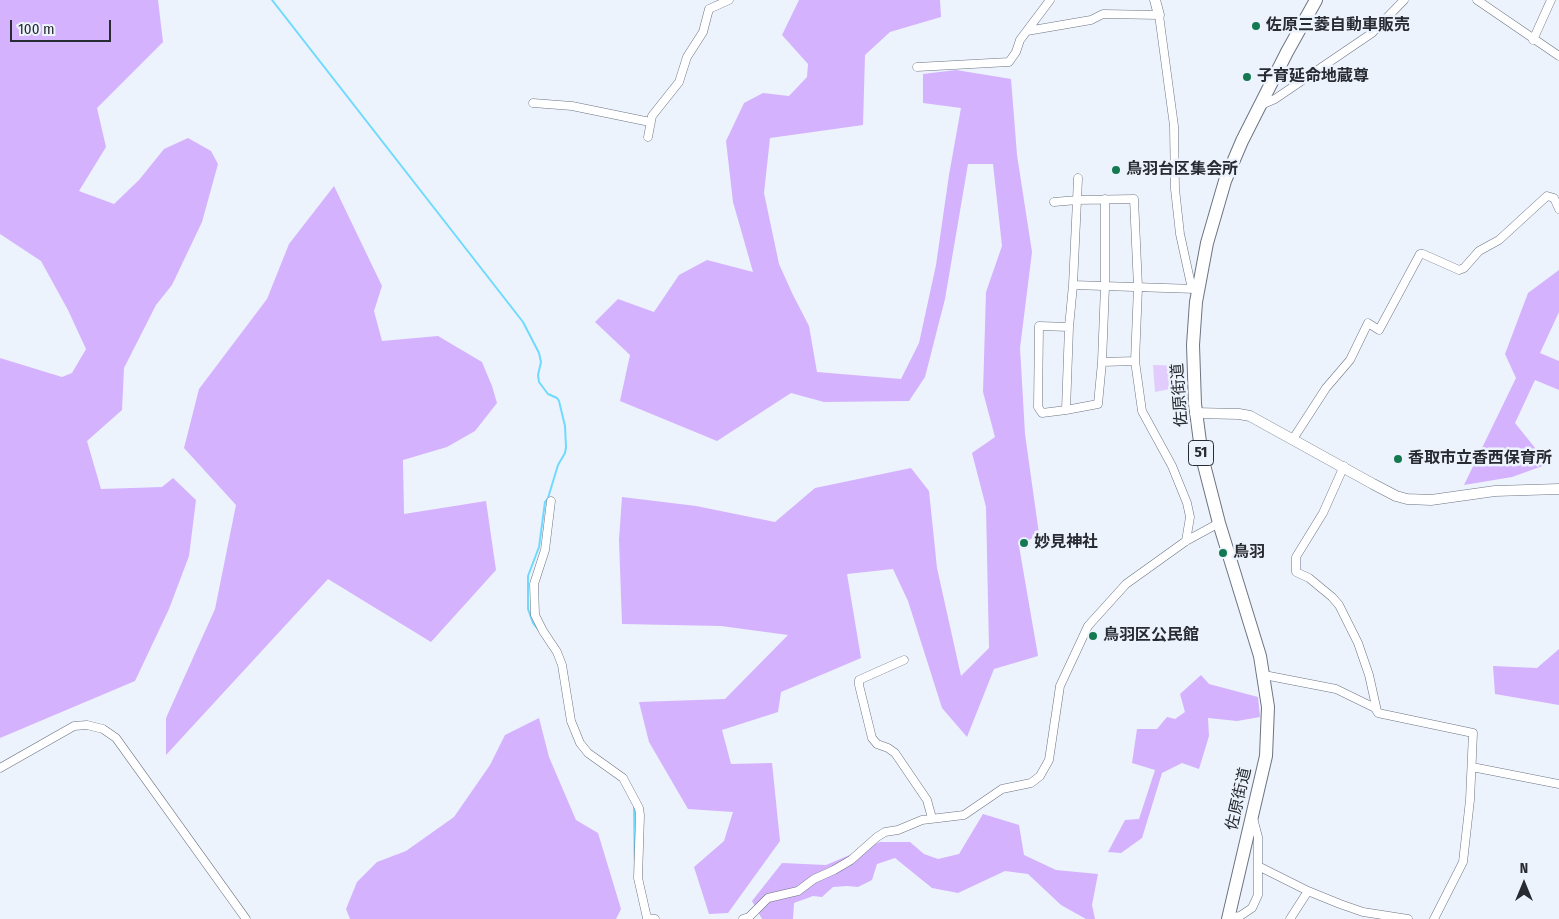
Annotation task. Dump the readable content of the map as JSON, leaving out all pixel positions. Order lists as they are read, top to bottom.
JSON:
{
  "streets": {
    "highway": ["佐原街道", "51"]
  },
  "places": [
    "佐原三菱自動車販売",
    "子育延命地蔵尊",
    "鳥羽台区集会所",
    "香取市立香西保育所",
    "妙見神社",
    "鳥羽",
    "鳥羽区公民館"
  ],
  "scale_bar": "100 m",
  "north": "top"
}
